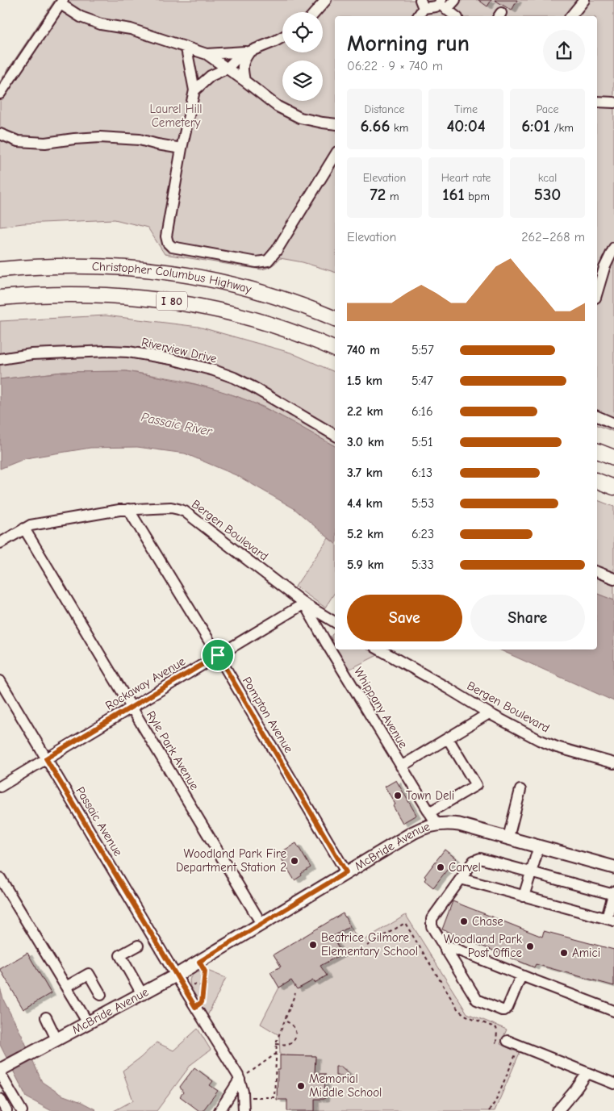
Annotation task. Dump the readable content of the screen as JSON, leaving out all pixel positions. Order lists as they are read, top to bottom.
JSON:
{
  "streets": {
    "highway": ["Christopher Columbus Highway", "I 80"],
    "main road": ["McBride Avenue"],
    "street": [
      "Riverview Drive",
      "Bergen Boulevard",
      "Rockaway Avenue",
      "Whippany Avenue",
      "Pompton Avenue",
      "Ryle Park Avenue",
      "Passaic Avenue"
    ]
  },
  "crossings": [
    ["Bergen Boulevard", "Rockaway Avenue"],
    ["Bergen Boulevard", "Whippany Avenue"],
    ["Bergen Boulevard", "Pompton Avenue"],
    ["Bergen Boulevard", "Ryle Park Avenue"],
    ["Rockaway Avenue", "Whippany Avenue"],
    ["Rockaway Avenue", "Pompton Avenue"],
    ["Rockaway Avenue", "Ryle Park Avenue"],
    ["Rockaway Avenue", "Passaic Avenue"],
    ["Whippany Avenue", "McBride Avenue"],
    ["Pompton Avenue", "McBride Avenue"],
    ["Ryle Park Avenue", "McBride Avenue"],
    ["Passaic Avenue", "McBride Avenue"]
  ],
  "water": ["Passaic River"],
  "parks": ["Laurel Hill Cemetery"],
  "places": [
    "Town Deli",
    "Woodland Park Fire Department Station 2",
    "Carvel",
    "Chase",
    "Beatrice Gilmore Elementary School",
    "Woodland Park Post Office",
    "Amici",
    "Memorial Middle School"
  ],
  "page": {
    "heading": ["Morning run", "06:22 · 9 × 740 m"],
    "stats": [
      ["Distance", "6.66 km"],
      ["Time", "40:04"],
      ["Pace", "6:01 /km"],
      ["Elevation", "72 m"],
      ["Heart rate", "161 bpm"],
      ["kcal", "530"]
    ],
    "chart": ["Elevation", "262–268 m"],
    "list": [
      {
        "name": "740 m",
        "note": "5:57"
      },
      {
        "name": "1.5 km",
        "note": "5:47"
      },
      {
        "name": "2.2 km",
        "note": "6:16"
      },
      {
        "name": "3.0 km",
        "note": "5:51"
      },
      {
        "name": "3.7 km",
        "note": "6:13"
      },
      {
        "name": "4.4 km",
        "note": "5:53"
      },
      {
        "name": "5.2 km",
        "note": "6:23"
      },
      {
        "name": "5.9 km",
        "note": "5:33"
      }
    ],
    "buttons": ["Save", "Share"]
  }
}
